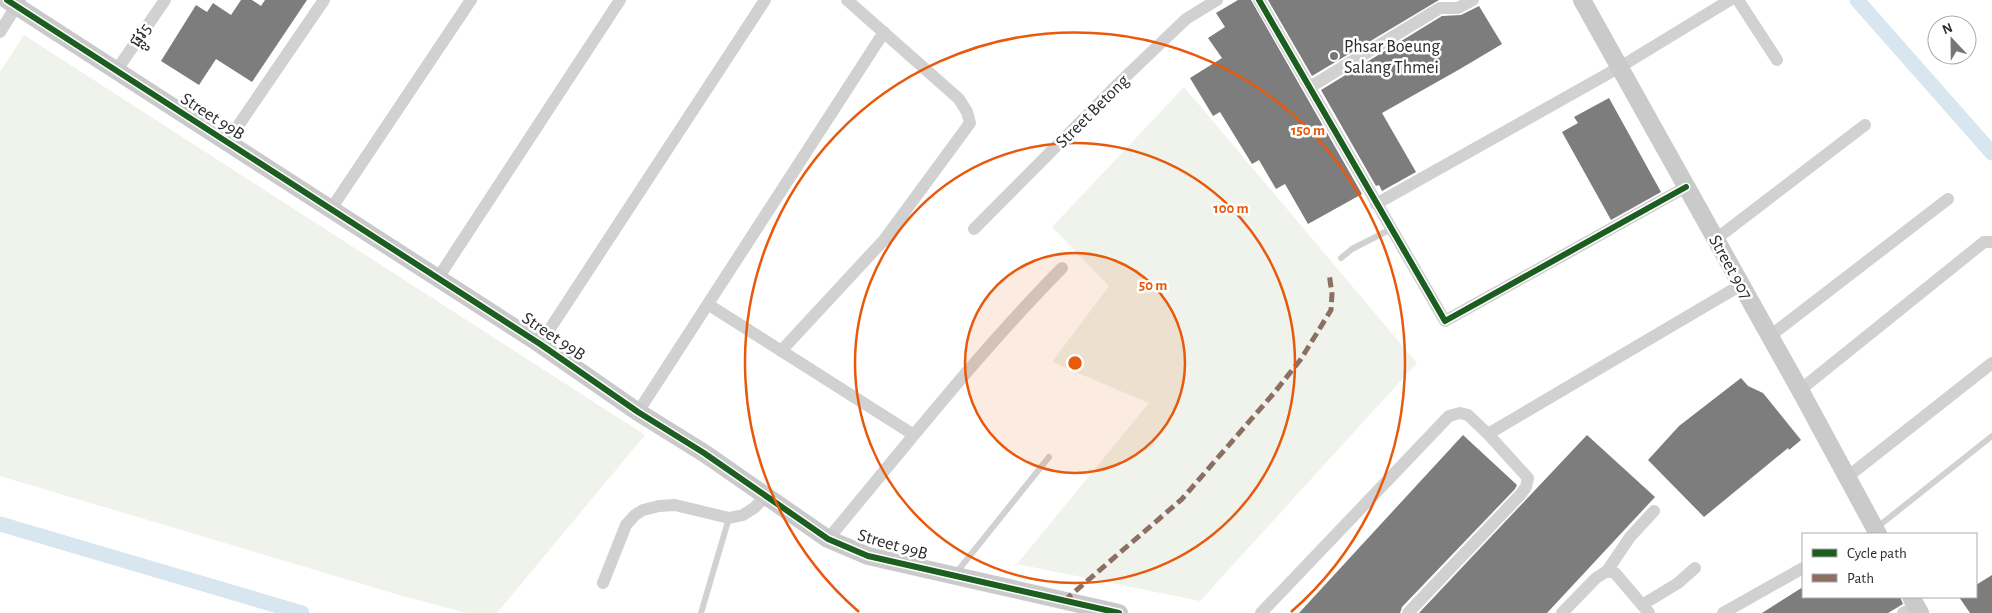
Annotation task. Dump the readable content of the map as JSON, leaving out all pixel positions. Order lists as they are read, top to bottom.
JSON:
{
  "streets": {
    "street": [
      "ផ្លូវ5",
      "Street Betong",
      "Street 99B",
      "Street 907"
    ]
  },
  "crossings": [
    ["ផ្លូវ5", "Street 99B"]
  ],
  "places": ["Phsar Boeung Salang Thmei"],
  "legend": ["Cycle path", "Path"],
  "north": "top",
  "rings": ["150 m", "100 m", "50 m"]
}
